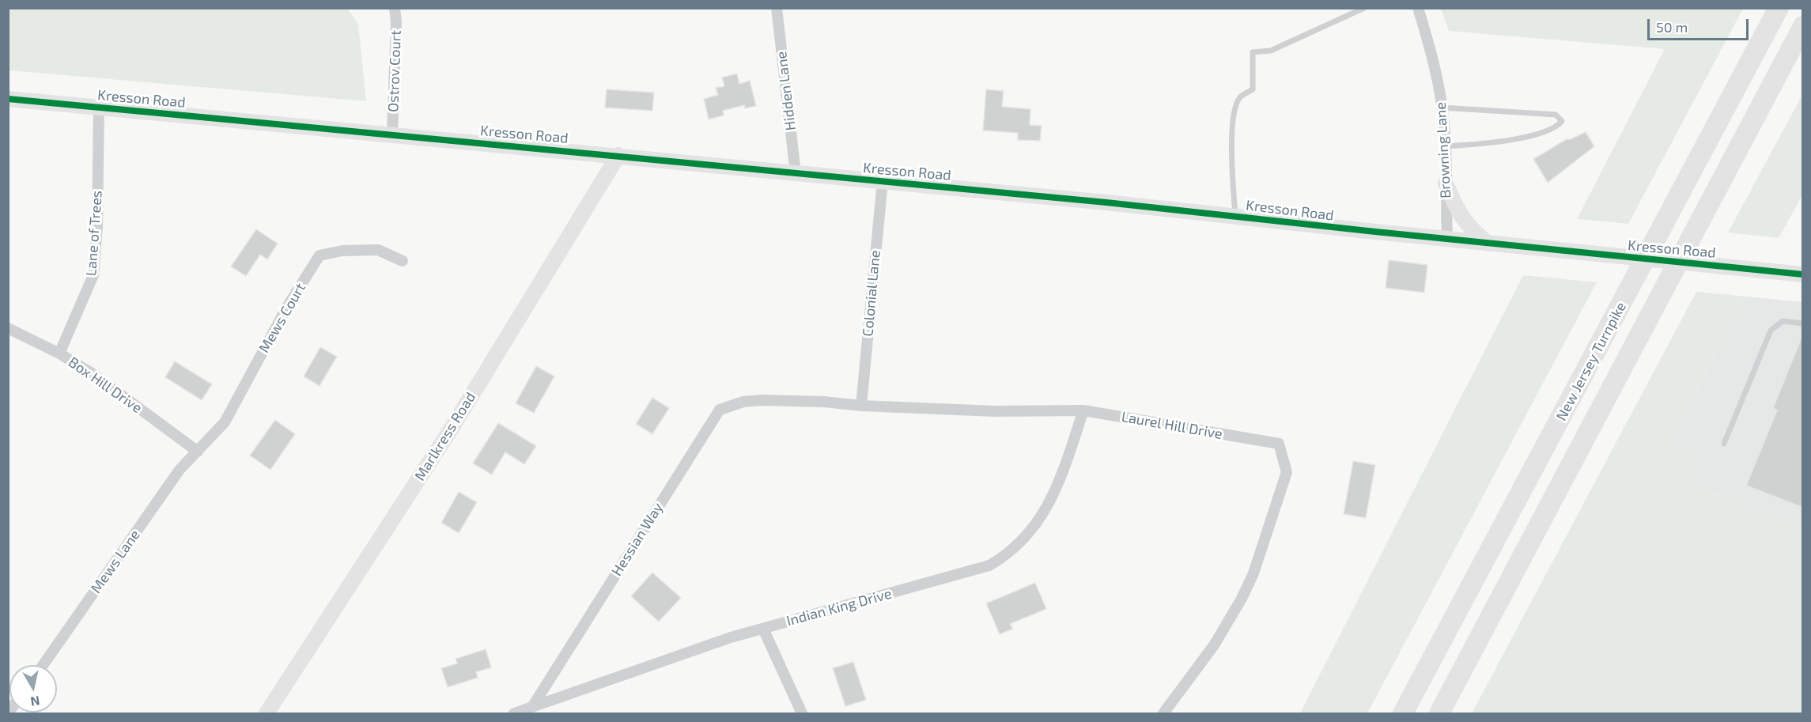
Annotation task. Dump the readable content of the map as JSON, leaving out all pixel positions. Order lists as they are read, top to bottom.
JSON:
{
  "streets": {
    "highway": ["New Jersey Turnpike"],
    "street": [
      "Ostrov Court",
      "Hidden Lane",
      "Kresson Road",
      "Browning Lane",
      "Lane of Trees",
      "Colonial Lane",
      "Mews Court",
      "Box Hill Drive",
      "Laurel Hill Drive",
      "Marlkress Road",
      "Hessian Way",
      "Mews Lane",
      "Indian King Drive"
    ]
  },
  "crossings": [
    ["Ostrov Court", "Kresson Road"],
    ["Hidden Lane", "Kresson Road"],
    ["Kresson Road", "Browning Lane"],
    ["Kresson Road", "Lane of Trees"],
    ["Kresson Road", "Colonial Lane"],
    ["Kresson Road", "Marlkress Road"],
    ["Lane of Trees", "Box Hill Drive"],
    ["Colonial Lane", "Laurel Hill Drive"],
    ["Mews Court", "Box Hill Drive"],
    ["Mews Court", "Mews Lane"],
    ["Box Hill Drive", "Mews Lane"],
    ["Laurel Hill Drive", "Hessian Way"],
    ["Laurel Hill Drive", "Indian King Drive"],
    ["Hessian Way", "Indian King Drive"]
  ],
  "scale_bar": "50 m",
  "north": "bottom"
}
